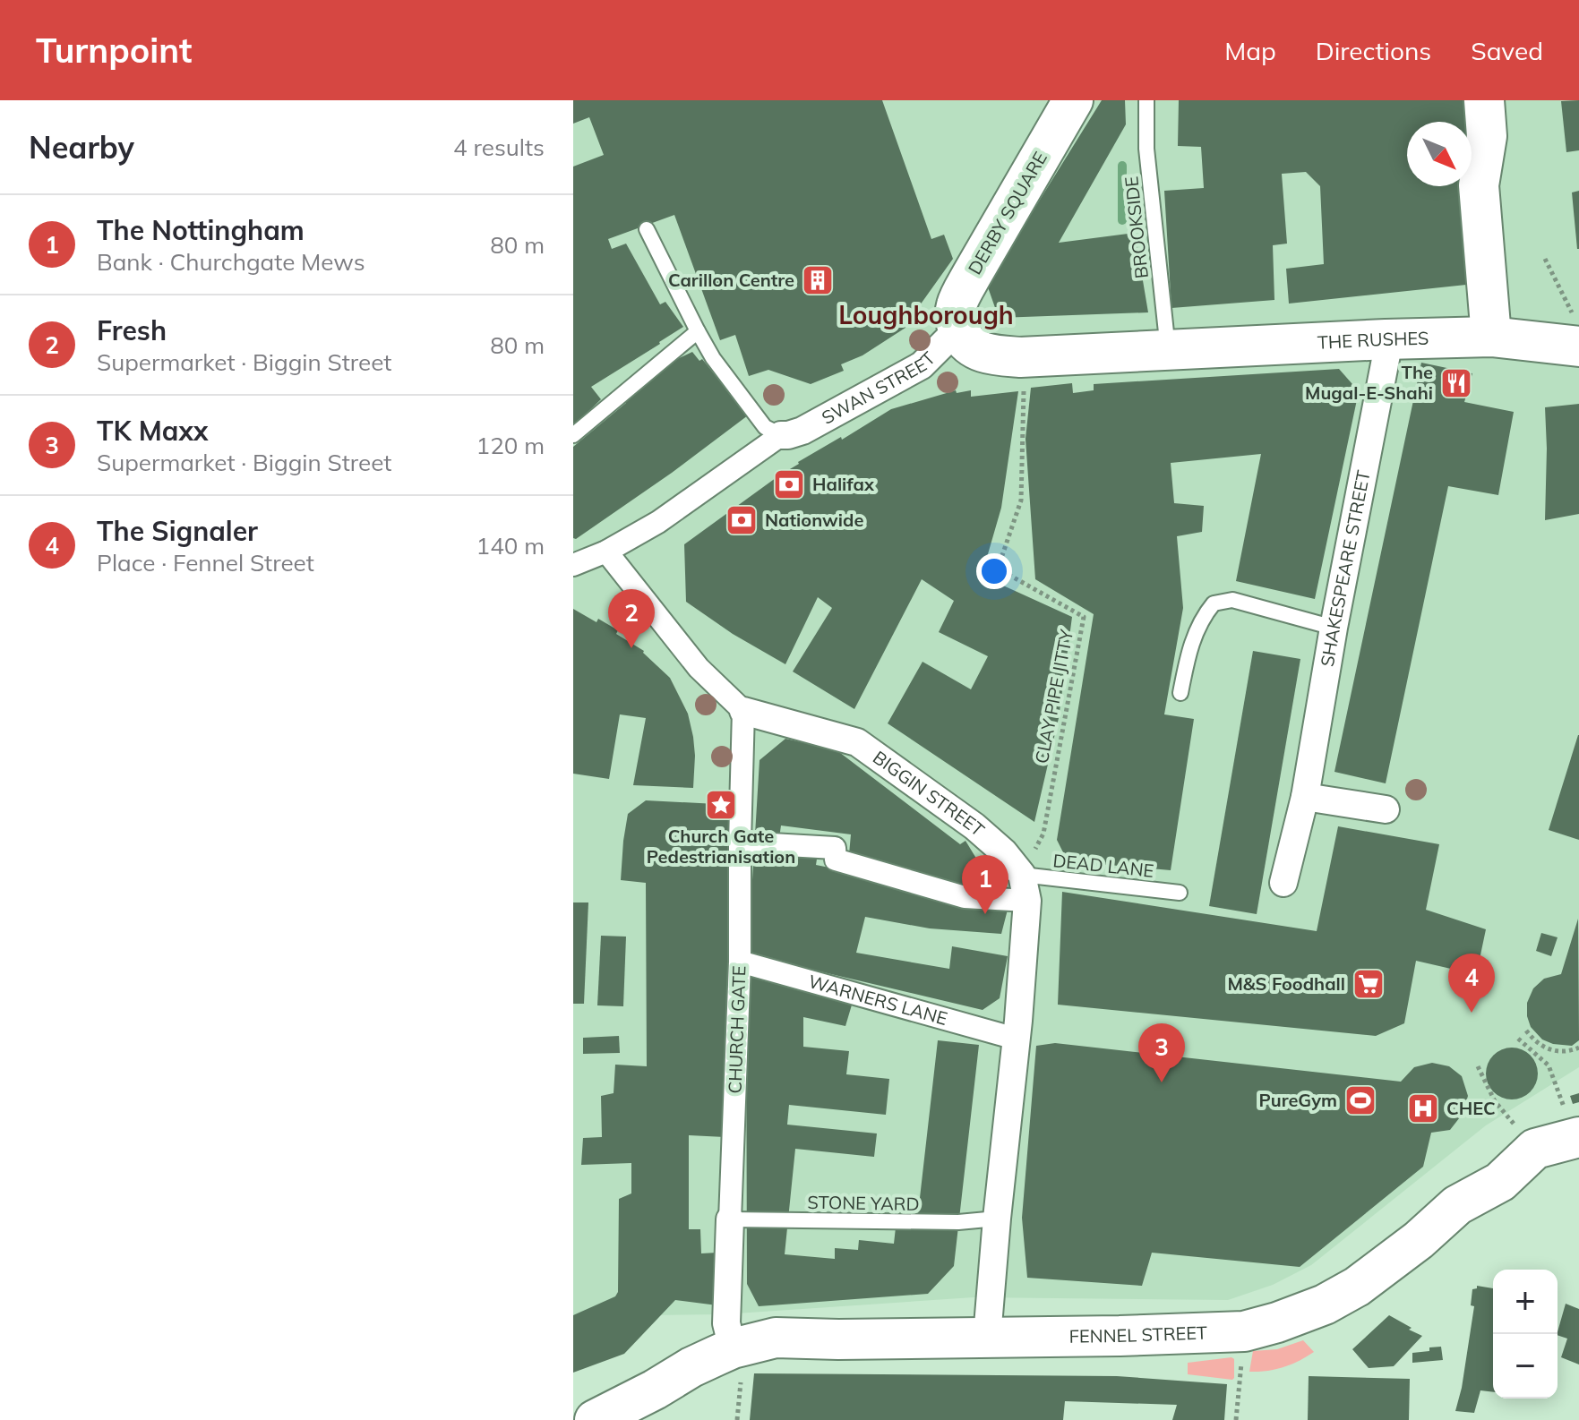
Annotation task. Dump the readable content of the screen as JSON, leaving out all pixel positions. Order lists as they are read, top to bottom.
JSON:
{
  "streets": {
    "main road": ["DERBY SQUARE", "THE RUSHES", "FENNEL STREET"],
    "street": [
      "SWAN STREET",
      "SHAKESPEARE STREET",
      "BIGGIN STREET",
      "WARNERS LANE",
      "CHURCH GATE"
    ],
    "lane": ["BROOKSIDE", "DEAD LANE", "STONE YARD"],
    "path": ["CLAY PIPE JITTY"]
  },
  "crossings": [
    ["DERBY SQUARE", "SWAN STREET"],
    ["BROOKSIDE", "THE RUSHES"],
    ["THE RUSHES", "SHAKESPEARE STREET"],
    ["CLAY PIPE JITTY", "BIGGIN STREET"],
    ["CLAY PIPE JITTY", "DEAD LANE"],
    ["BIGGIN STREET", "DEAD LANE"],
    ["BIGGIN STREET", "CHURCH GATE"],
    ["WARNERS LANE", "CHURCH GATE"],
    ["CHURCH GATE", "STONE YARD"],
    ["CHURCH GATE", "FENNEL STREET"]
  ],
  "districts": ["Loughborough"],
  "places": {
    "building": ["Carillon Centre"],
    "restaurant": ["The Mugal-E-Shahi"],
    "bank": ["Halifax", "Nationwide"],
    "place": ["Church Gate Pedestrianisation"],
    "supermarket": ["M&S Foodhall"],
    "sports": ["PureGym"],
    "hospital": ["CHEC"]
  },
  "north": "bottom right",
  "page": {
    "header": "Turnpoint",
    "nav": ["Map", "Directions", "Saved"],
    "heading": ["Nearby", "4 results"],
    "list": [
      {
        "mark": "1",
        "name": "The Nottingham",
        "note": "Bank · Churchgate Mews",
        "value": "80 m"
      },
      {
        "mark": "2",
        "name": "Fresh",
        "note": "Supermarket · Biggin Street",
        "value": "80 m"
      },
      {
        "mark": "3",
        "name": "TK Maxx",
        "note": "Supermarket · Biggin Street",
        "value": "120 m"
      },
      {
        "mark": "4",
        "name": "The Signaler",
        "note": "Place · Fennel Street",
        "value": "140 m"
      }
    ],
    "pins": [
      "2",
      "1",
      "4",
      "3"
    ],
    "map_buttons": ["+", "−"]
  }
}
